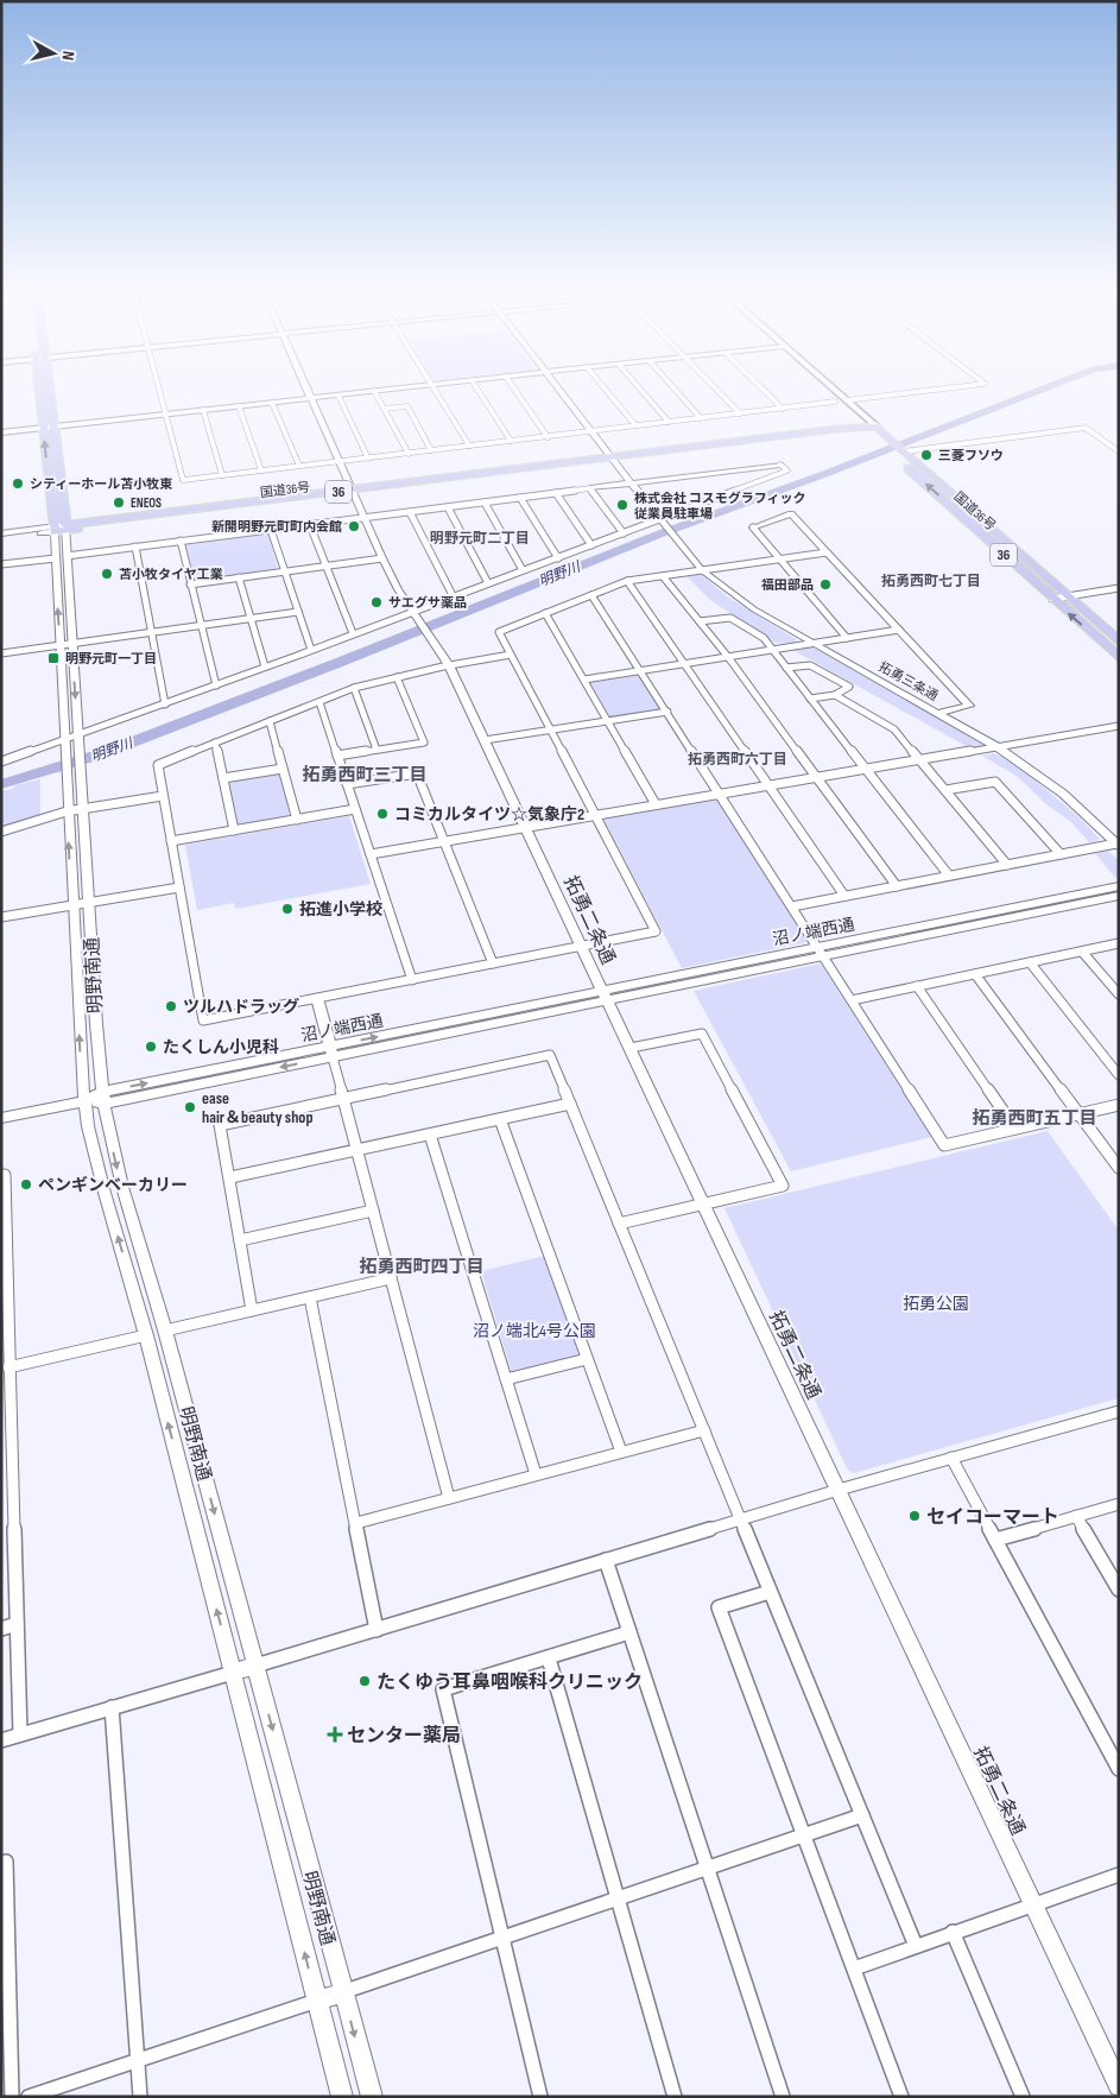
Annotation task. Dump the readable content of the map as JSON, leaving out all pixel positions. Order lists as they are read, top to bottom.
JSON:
{
  "streets": {
    "highway": ["国道36号", "36"],
    "street": [
      "拓勇三条通",
      "拓勇二条通",
      "沼ノ端西通",
      "明野南通"
    ]
  },
  "crossings": [
    ["国道36号", "36"],
    ["拓勇二条通", "沼ノ端西通"],
    ["沼ノ端西通", "明野南通"]
  ],
  "districts": [
    "明野元町二丁目",
    "拓勇西町七丁目",
    "拓勇西町六丁目",
    "拓勇西町三丁目",
    "拓勇西町五丁目",
    "拓勇西町四丁目"
  ],
  "water": ["明野川"],
  "parks": ["拓勇公園", "沼ノ端北4号公園"],
  "places": {
    "other": [
      "三菱フソウ",
      "シティーホール苫小牧東",
      "ENEOS",
      "株式会社 コスモグラフィック 従業員駐車場",
      "新開明野元町町内会館",
      "苫小牧タイヤ工業",
      "福田部品",
      "サエグサ薬品",
      "コミカルタイツ☆気象庁2",
      "拓進小学校",
      "ツルハドラッグ",
      "たくしん小児科",
      "ease hair＆beauty shop",
      "ペンギンベーカリー",
      "セイコーマート",
      "たくゆう耳鼻咽喉科クリニック"
    ],
    "transit": ["明野元町一丁目"],
    "health": ["センター薬局"]
  },
  "north": "right"
}
